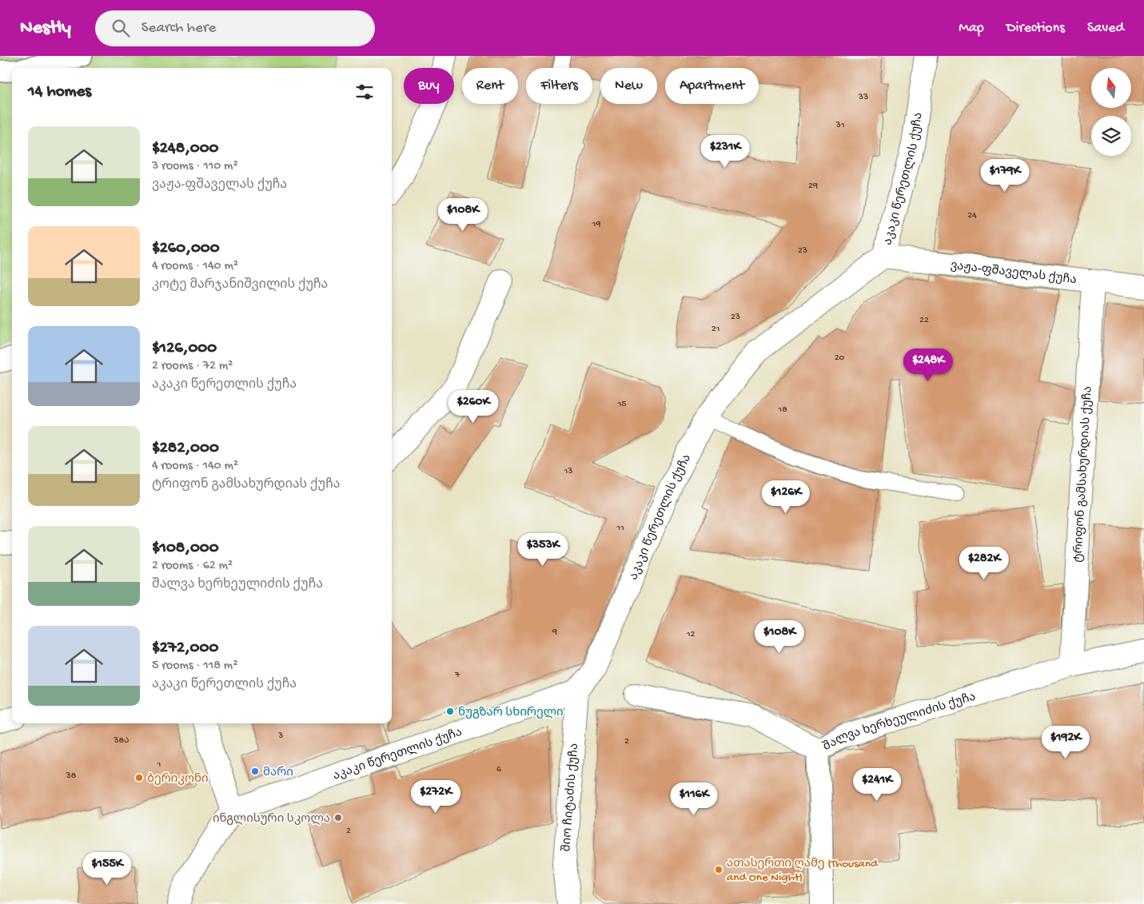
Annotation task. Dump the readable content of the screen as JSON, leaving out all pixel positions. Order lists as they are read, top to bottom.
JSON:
{
  "streets": {
    "street": [
      "აკაკი წერეთლის ქუჩა",
      "ვაჟა-ფშაველას ქუჩა",
      "ტრიფონ გამსახურდიას ქუჩა",
      "შალვა ხერხეულიძის ქუჩა",
      "შიო ჩიტაძის ქუჩა"
    ]
  },
  "crossings": [
    ["აკაკი წერეთლის ქუჩა", "ვაჟა-ფშაველას ქუჩა"],
    ["აკაკი წერეთლის ქუჩა", "შიო ჩიტაძის ქუჩა"],
    ["ვაჟა-ფშაველას ქუჩა", "ტრიფონ გამსახურდიას ქუჩა"],
    ["ტრიფონ გამსახურდიას ქუჩა", "შალვა ხერხეულიძის ქუჩა"]
  ],
  "places": [
    "ნუგზარ სხირელი",
    "მარი",
    "ბერიკონი",
    "ინგლისური სკოლა",
    "ათასერთი ღამე (Thousand and One Night)"
  ],
  "house_numbers": [
    "33",
    "31",
    "29",
    "24",
    "19",
    "23",
    "23",
    "22",
    "21",
    "20",
    "15",
    "18",
    "13",
    "11",
    "9",
    "12",
    "7",
    "3",
    "38ა",
    "2",
    "1",
    "6",
    "38",
    "2"
  ],
  "north": "top",
  "page": {
    "header": "Nestly",
    "search": "Search here",
    "nav": ["Map", "Directions", "Saved"],
    "chip": [
      "Buy",
      "Rent",
      "Filters",
      "New",
      "Apartment"
    ],
    "heading": "14 homes",
    "list": [
      {
        "name": "$248,000",
        "note": "3 rooms · 110 m² · ვაჟა-ფშაველას ქუჩა"
      },
      {
        "name": "$260,000",
        "note": "4 rooms · 140 m² · კოტე მარჯანიშვილის ქუჩა"
      },
      {
        "name": "$126,000",
        "note": "2 rooms · 72 m² · აკაკი წერეთლის ქუჩა"
      },
      {
        "name": "$282,000",
        "note": "4 rooms · 140 m² · ტრიფონ გამსახურდიას ქუჩა"
      },
      {
        "name": "$108,000",
        "note": "2 rooms · 62 m² · შალვა ხერხეულიძის ქუჩა"
      },
      {
        "name": "$272,000",
        "note": "5 rooms · 118 m² · აკაკი წერეთლის ქუჩა"
      }
    ],
    "price": [
      "$231K",
      "$179K",
      "$108K",
      "$248K",
      "$260K",
      "$126K",
      "$353K",
      "$282K",
      "$108K",
      "$192K",
      "$241K",
      "$272K",
      "$116K",
      "$155K"
    ]
  }
}
